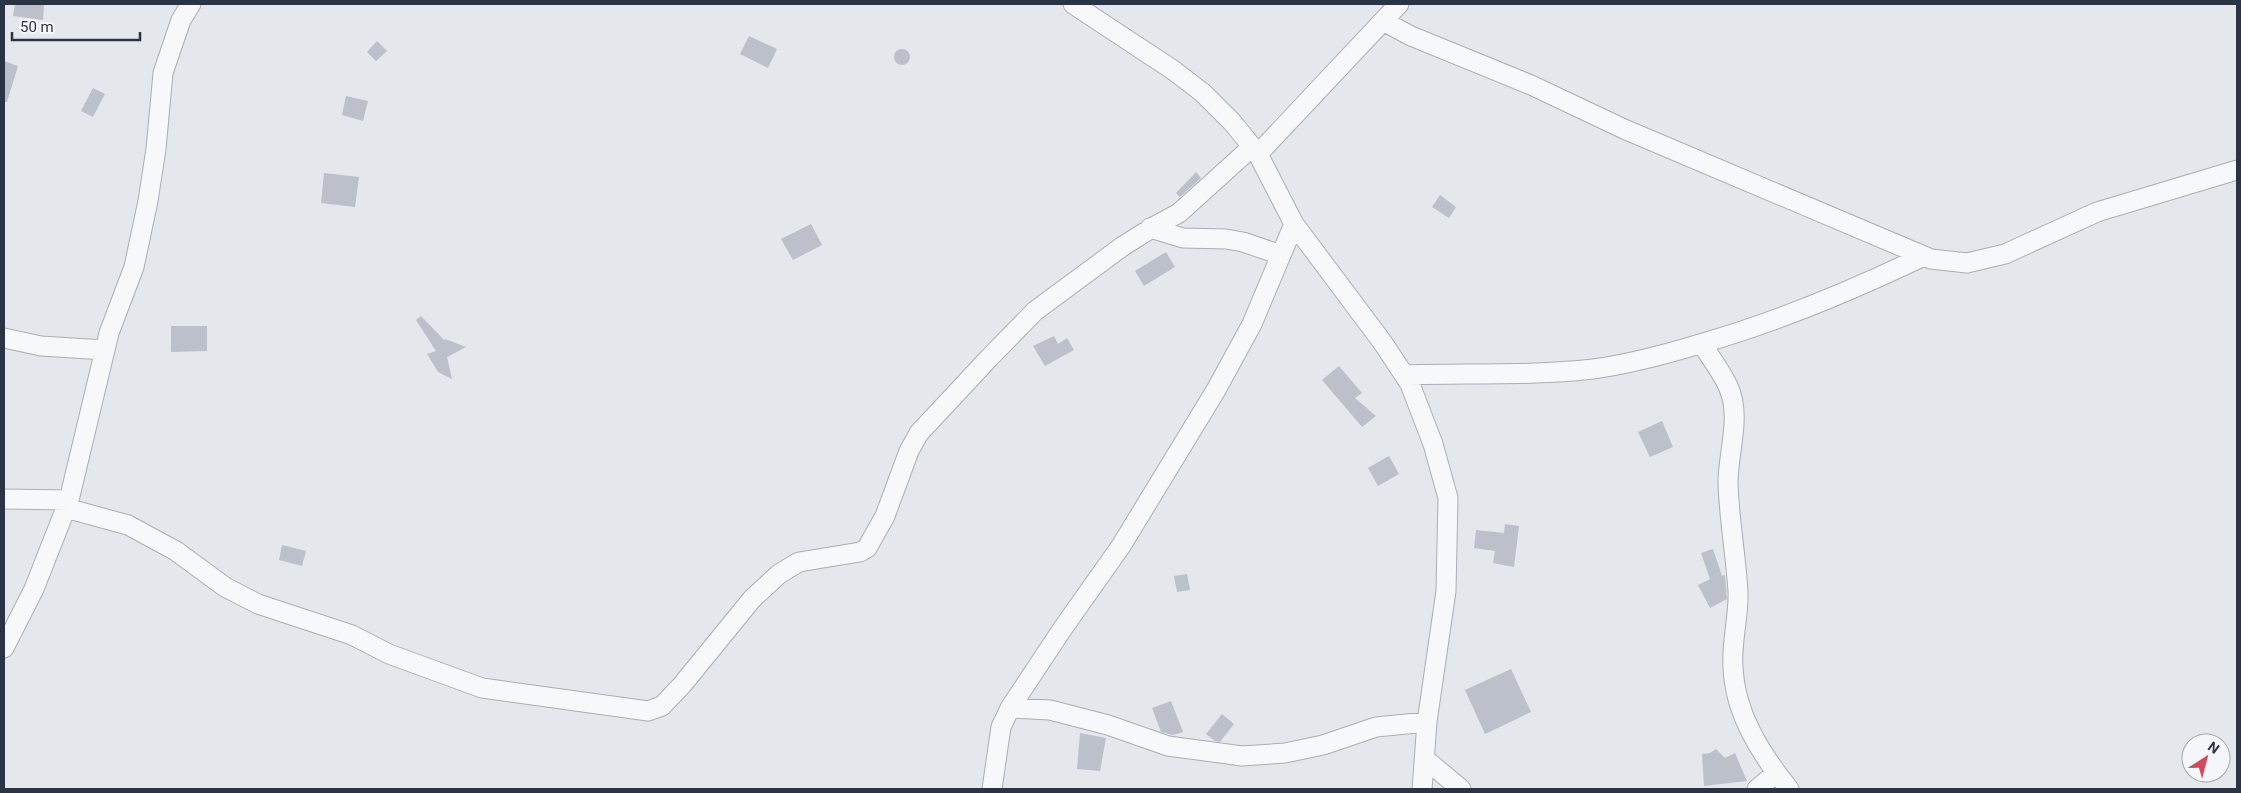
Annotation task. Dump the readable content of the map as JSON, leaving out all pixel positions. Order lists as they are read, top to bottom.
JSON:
{
  "scale_bar": "50 m",
  "north": "top right"
}
